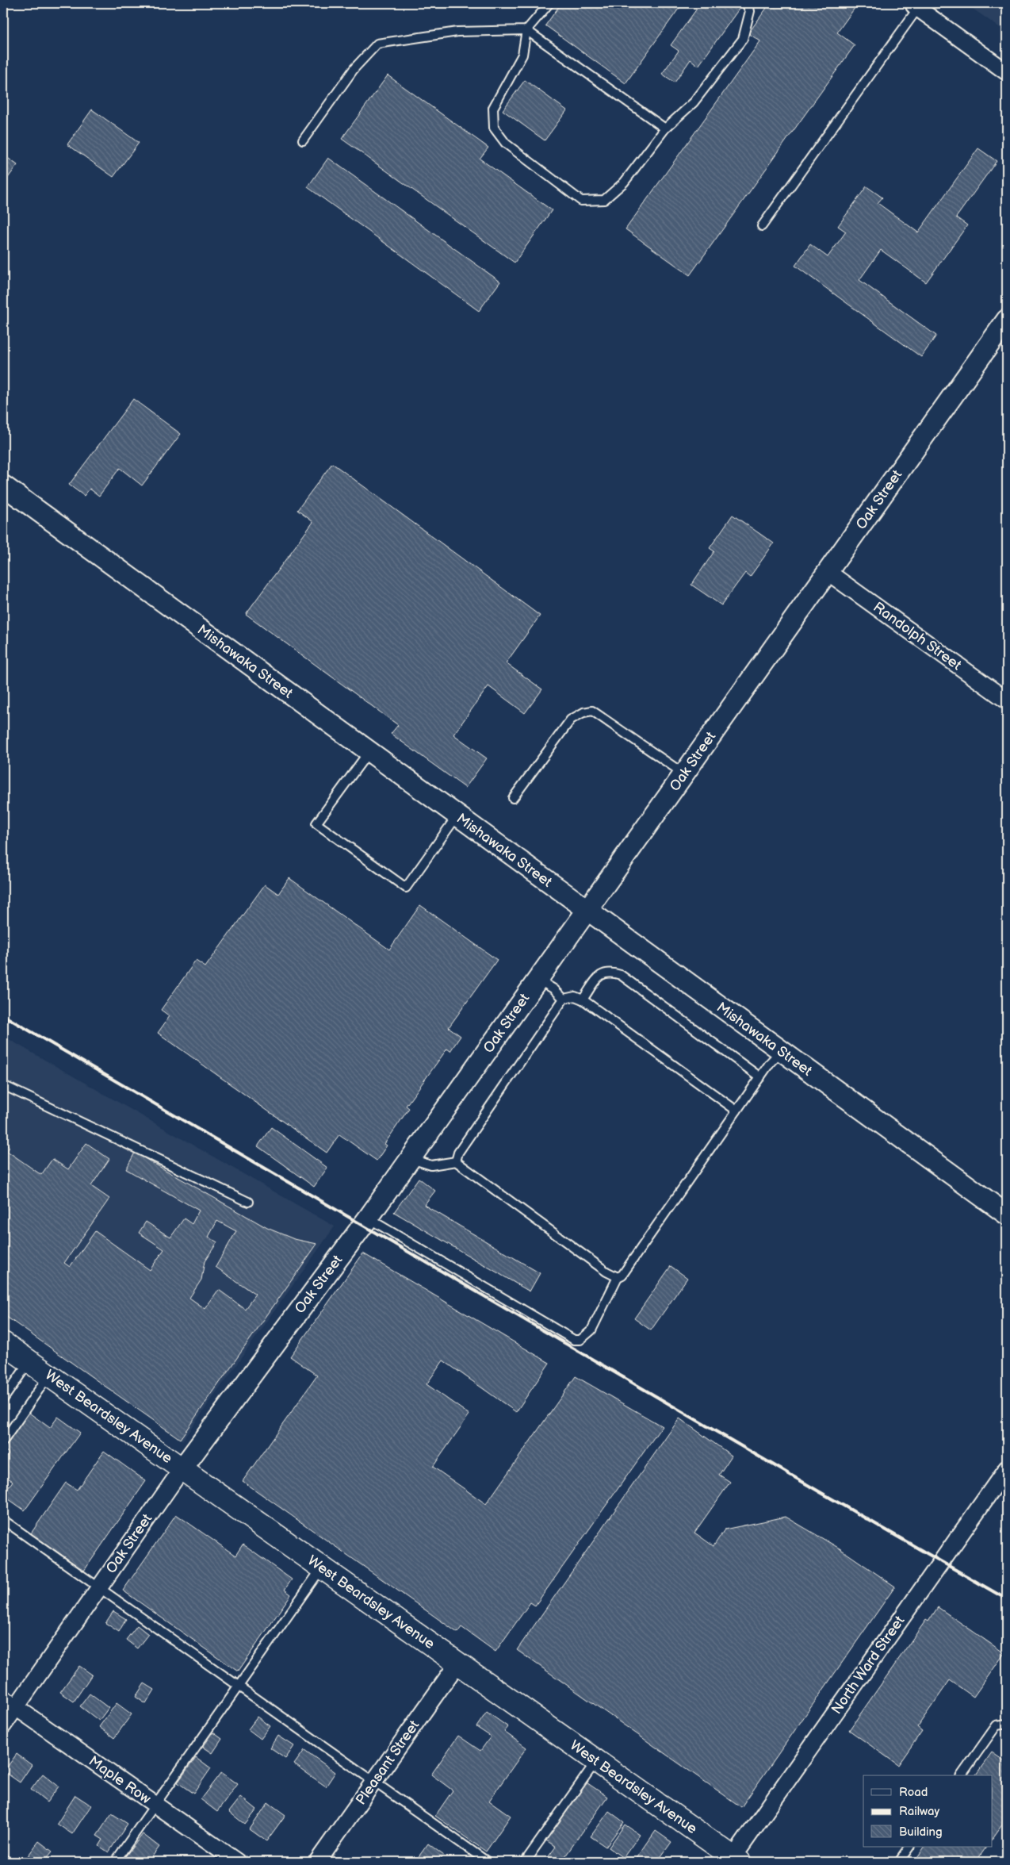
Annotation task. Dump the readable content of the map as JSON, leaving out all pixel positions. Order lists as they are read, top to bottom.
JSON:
{
  "streets": {
    "main road": ["West Beardsley Avenue"],
    "street": [
      "Oak Street",
      "Randolph Street",
      "Mishawaka Street",
      "North Ward Street",
      "Pleasant Street",
      "Maple Row"
    ]
  },
  "crossings": [
    ["Oak Street", "Randolph Street"],
    ["Oak Street", "Mishawaka Street"],
    ["Oak Street", "West Beardsley Avenue"],
    ["Oak Street", "Maple Row"],
    ["West Beardsley Avenue", "North Ward Street"],
    ["West Beardsley Avenue", "Pleasant Street"]
  ],
  "legend": ["Road", "Railway", "Building"]
}
